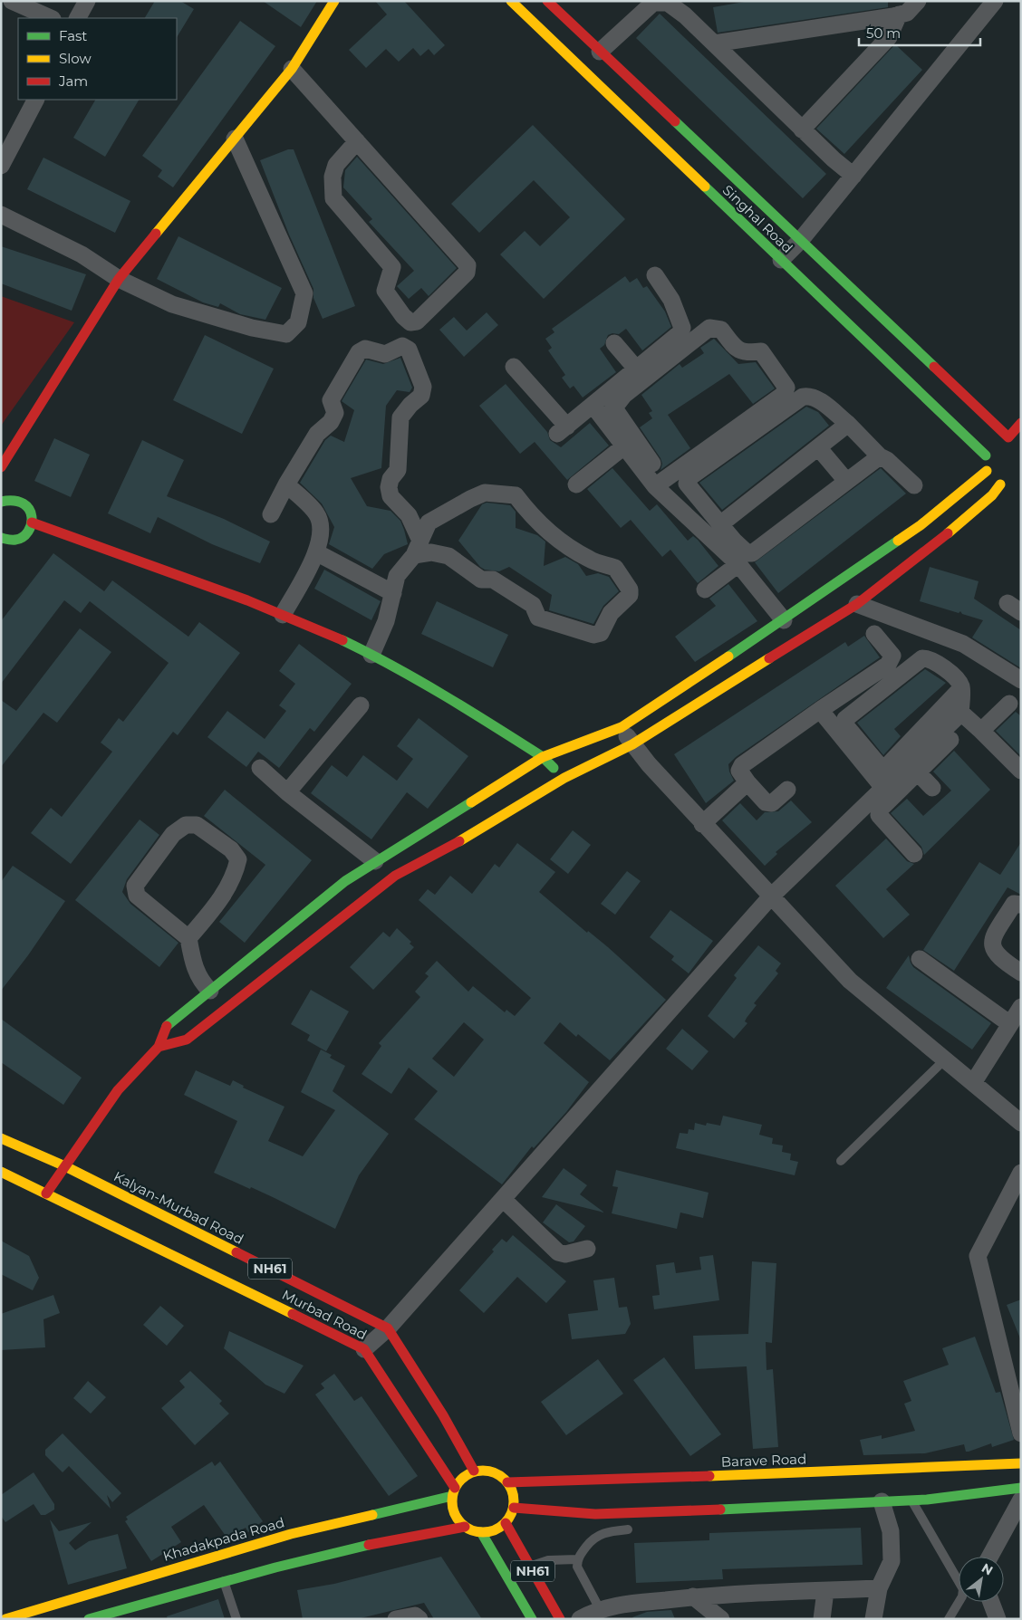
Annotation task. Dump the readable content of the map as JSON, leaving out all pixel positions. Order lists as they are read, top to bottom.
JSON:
{
  "streets": {
    "main road": [
      "Singhal Road",
      "Kalyan-Murbad Road",
      "NH61",
      "Murbad Road",
      "Barave Road",
      "Khadakpada Road"
    ]
  },
  "crossings": [
    ["NH61", "Murbad Road"],
    ["NH61", "Barave Road"],
    ["NH61", "Khadakpada Road"],
    ["Murbad Road", "Barave Road"],
    ["Murbad Road", "Khadakpada Road"],
    ["Barave Road", "Khadakpada Road"]
  ],
  "legend": ["Fast", "Slow", "Jam"],
  "scale_bar": "50 m",
  "north": "top right"
}
